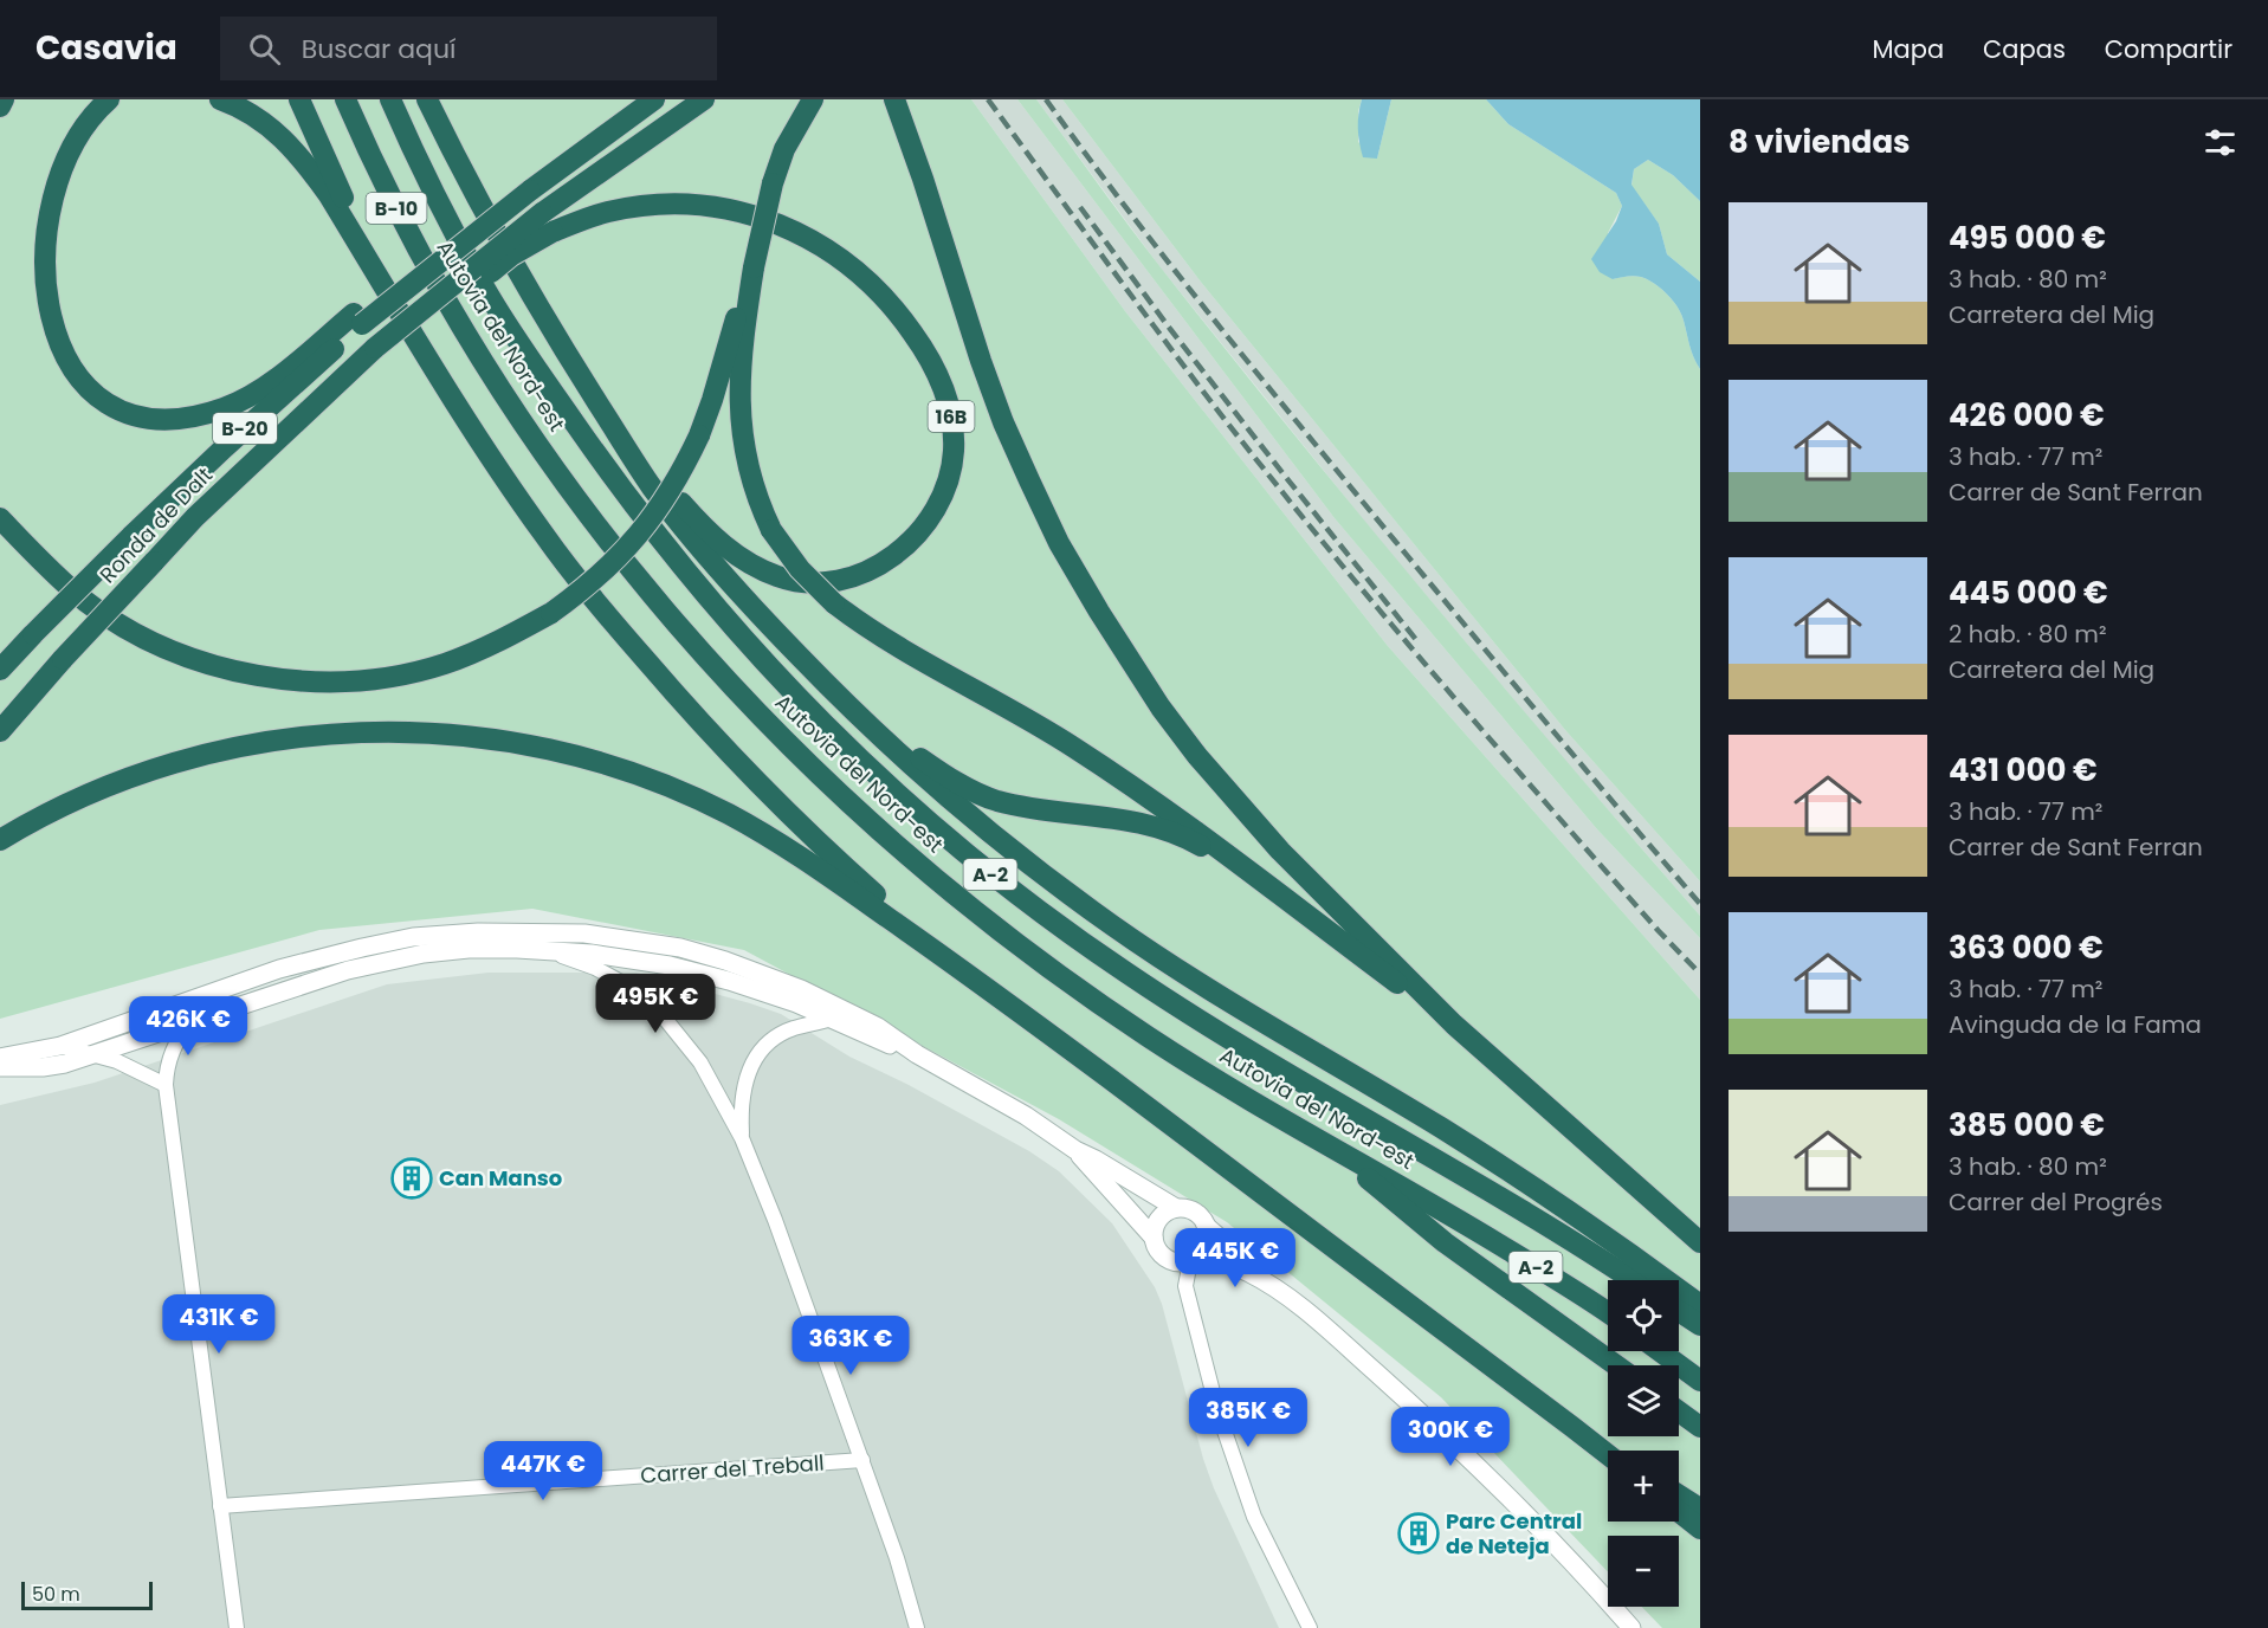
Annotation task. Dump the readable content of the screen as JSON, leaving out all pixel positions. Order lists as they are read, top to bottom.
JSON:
{
  "streets": {
    "highway": [
      "B-10",
      "Autovia del Nord-est",
      "16B",
      "B-20",
      "Ronda de Dalt",
      "A-2"
    ],
    "street": ["Carrer del Treball"]
  },
  "crossings": [
    ["16B", "B-20"],
    ["16B", "Ronda de Dalt"],
    ["B-20", "Ronda de Dalt"]
  ],
  "places": {
    "building": ["Can Manso", "Parc Central de Neteja"]
  },
  "scale_bar": "50 m",
  "page": {
    "header": "Casavia",
    "search": "Buscar aquí",
    "nav": ["Mapa", "Capas", "Compartir"],
    "heading": "8 viviendas",
    "list": [
      {
        "name": "495 000 €",
        "note": "3 hab. · 80 m² · Carretera del Mig"
      },
      {
        "name": "426 000 €",
        "note": "3 hab. · 77 m² · Carrer de Sant Ferran"
      },
      {
        "name": "445 000 €",
        "note": "2 hab. · 80 m² · Carretera del Mig"
      },
      {
        "name": "431 000 €",
        "note": "3 hab. · 77 m² · Carrer de Sant Ferran"
      },
      {
        "name": "363 000 €",
        "note": "3 hab. · 77 m² · Avinguda de la Fama"
      },
      {
        "name": "385 000 €",
        "note": "3 hab. · 80 m² · Carrer del Progrés"
      }
    ],
    "price": [
      "495K €",
      "426K €",
      "445K €",
      "431K €",
      "363K €",
      "385K €",
      "300K €",
      "447K €"
    ],
    "map_buttons": ["+", "−"],
    "scale": "50 m"
  }
}
